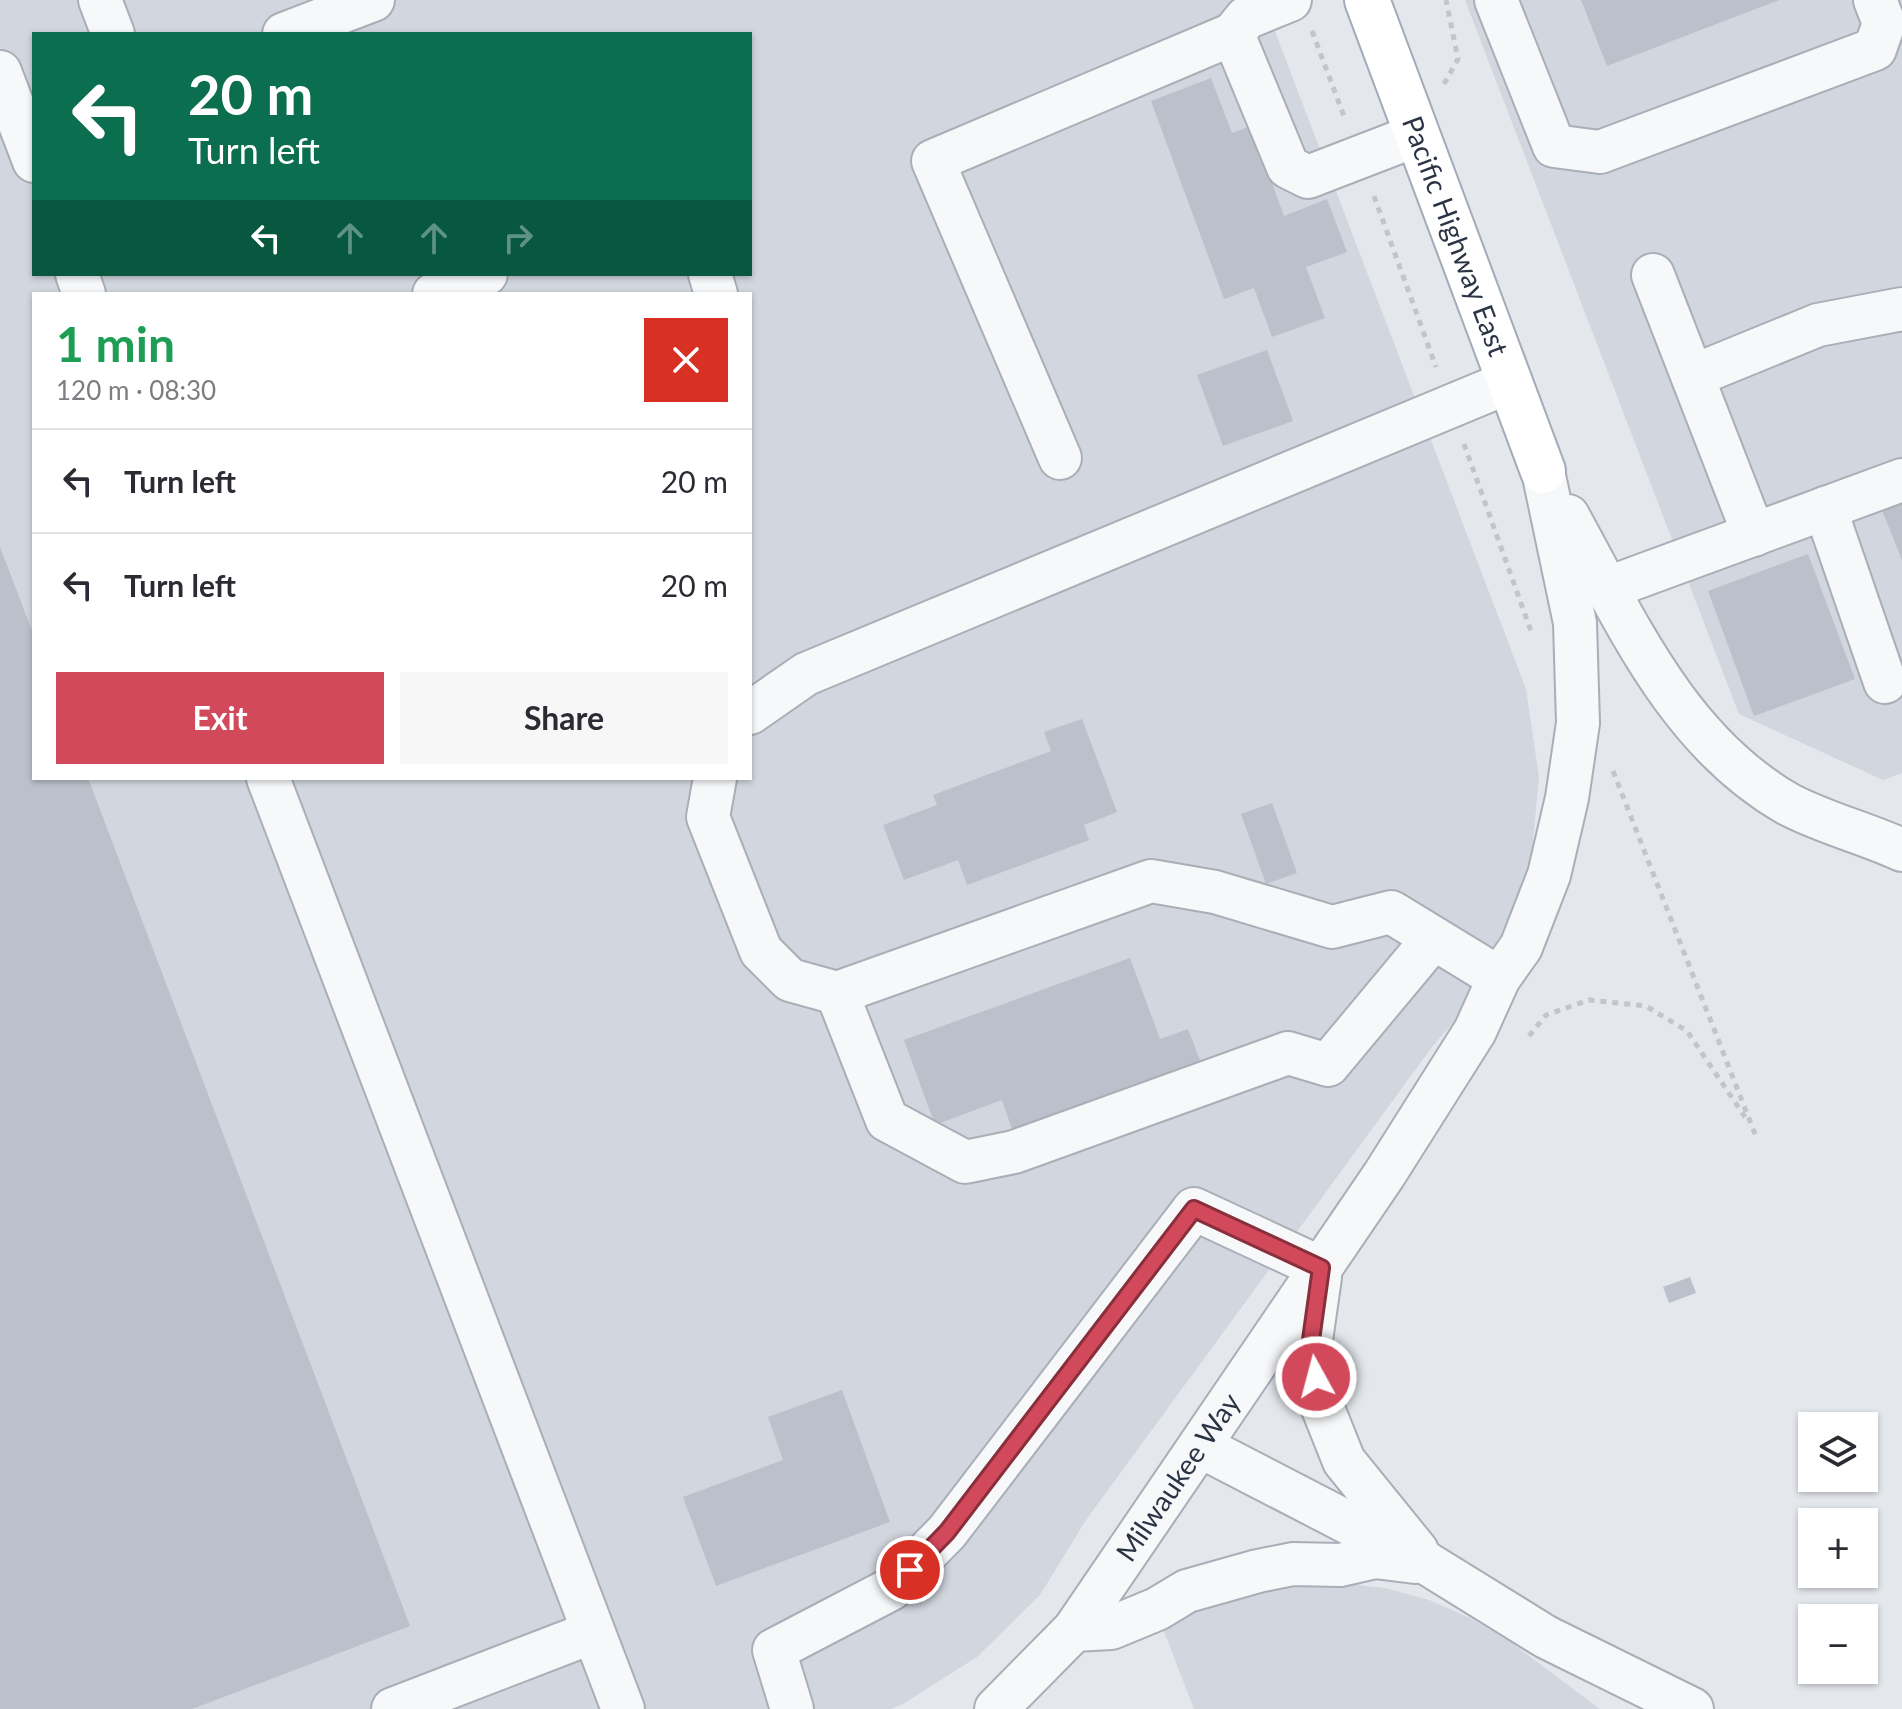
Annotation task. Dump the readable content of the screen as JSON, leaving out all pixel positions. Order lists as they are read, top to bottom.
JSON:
{
  "streets": {
    "main road": ["Pacific Highway East"],
    "street": ["Milwaukee Way"]
  },
  "crossings": [
    ["Pacific Highway East", "Milwaukee Way"]
  ],
  "page": {
    "turn": ["20 m", "Turn left"],
    "heading": ["1 min", "120 m · 08:30"],
    "list": [
      {
        "name": "Turn left",
        "value": "20 m"
      },
      {
        "name": "Turn left",
        "value": "20 m"
      }
    ],
    "buttons": ["Exit", "Share"],
    "map_buttons": ["+", "−"]
  }
}
